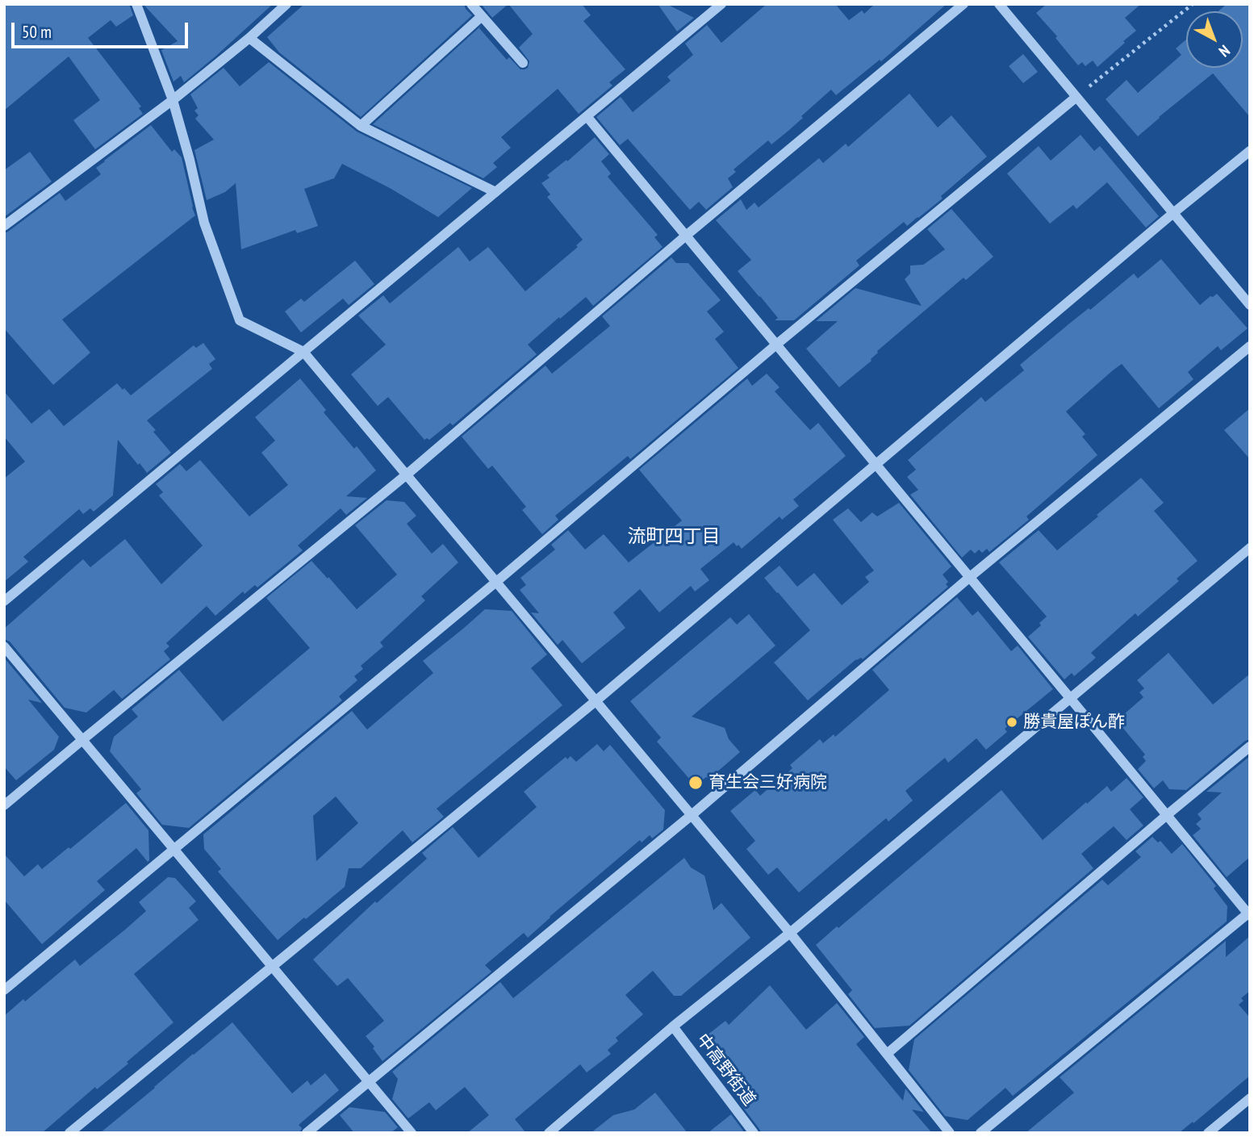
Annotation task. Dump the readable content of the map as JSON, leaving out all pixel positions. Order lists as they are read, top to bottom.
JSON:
{
  "streets": {
    "street": ["中高野街道"]
  },
  "districts": ["流町四丁目"],
  "places": ["勝貴屋ぽん酢", "育生会三好病院"],
  "scale_bar": "50 m",
  "north": "bottom right"
}
